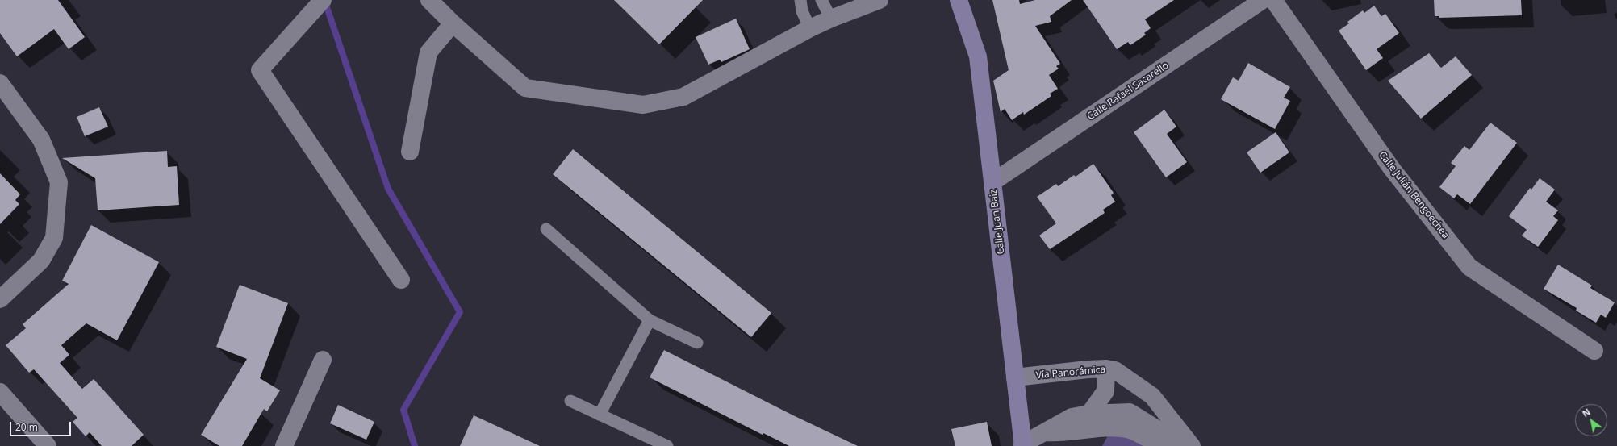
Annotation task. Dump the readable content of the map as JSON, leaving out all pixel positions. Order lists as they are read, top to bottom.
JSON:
{
  "streets": {
    "street": [
      "Calle Rafael Sacarello",
      "Calle Julián Bengoechea",
      "Calle Juan Baiz",
      "Vía Panorámica"
    ]
  },
  "crossings": [
    ["Calle Rafael Sacarello", "Calle Juan Baiz"],
    ["Calle Juan Baiz", "Vía Panorámica"]
  ],
  "scale_bar": "20 m",
  "north": "top left"
}
